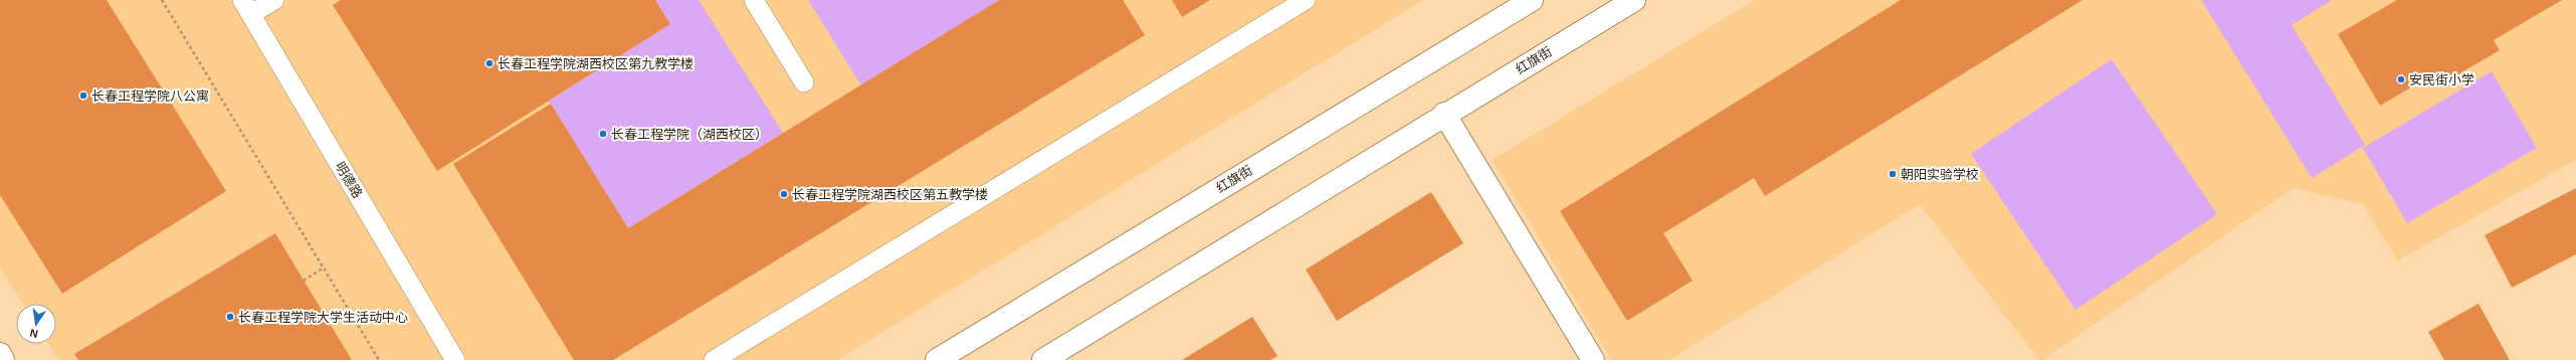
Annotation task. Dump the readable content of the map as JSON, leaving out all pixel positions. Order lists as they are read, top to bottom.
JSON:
{
  "streets": {
    "street": ["红旗街"],
    "lane": ["明德路"]
  },
  "places": [
    "长春工程学院湖西校区第九教学楼",
    "安民街小学",
    "长春工程学院八公寓",
    "长春工程学院（湖西校区）",
    "朝阳实验学校",
    "长春工程学院湖西校区第五教学楼",
    "长春工程学院大学生活动中心"
  ],
  "north": "bottom"
}
